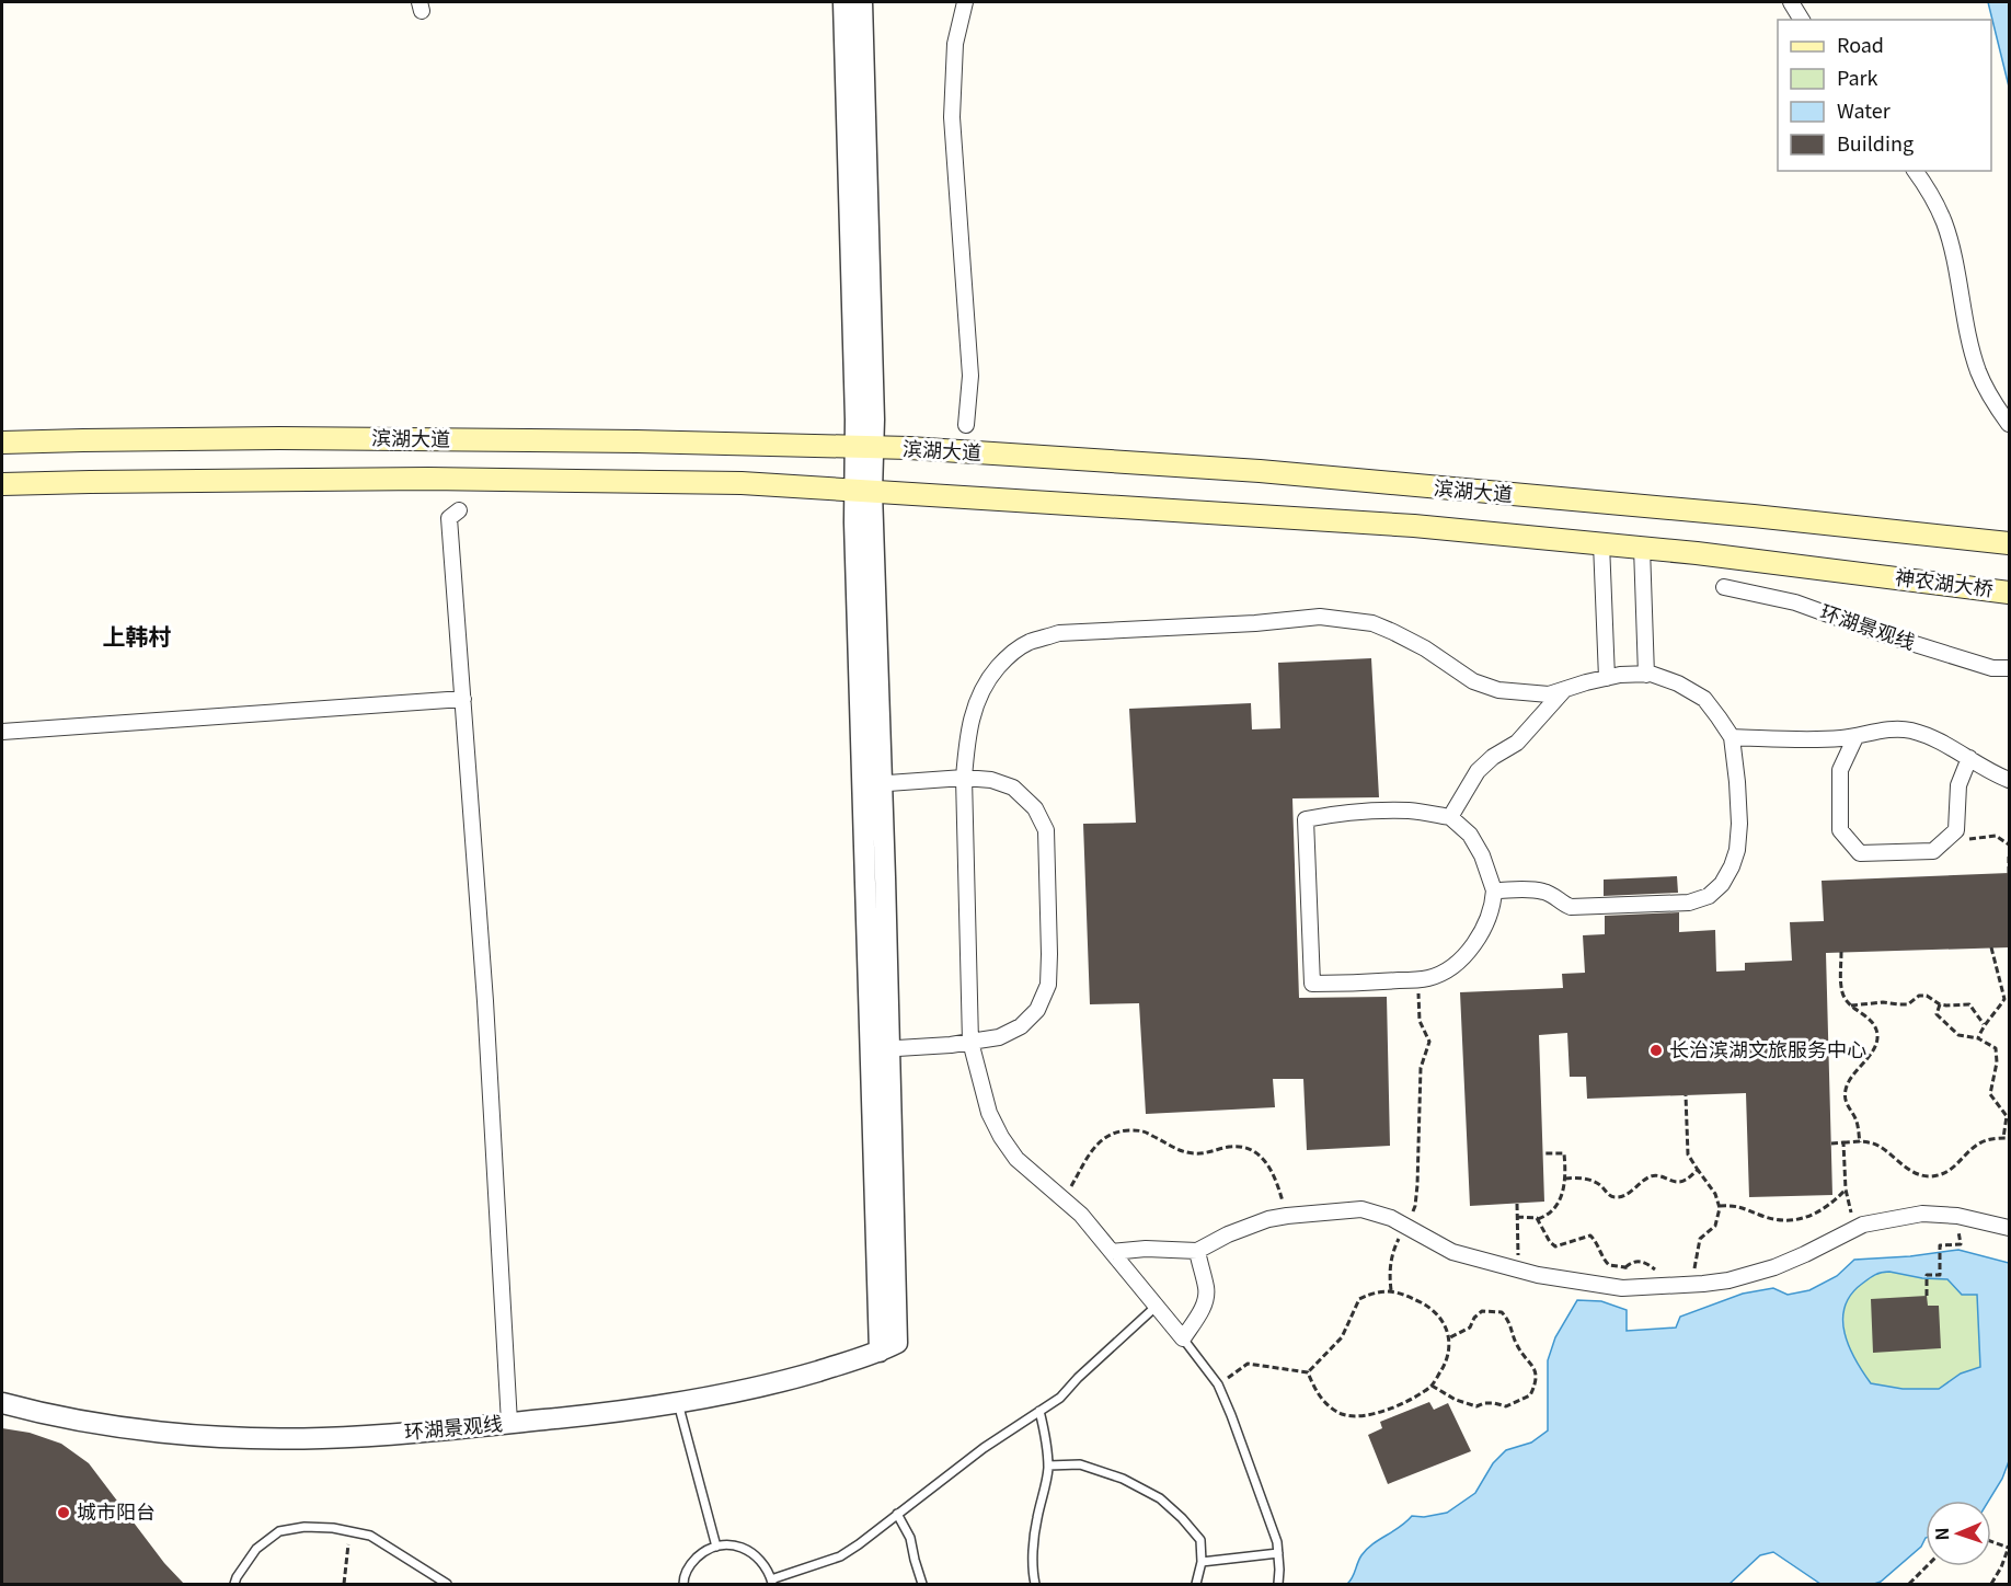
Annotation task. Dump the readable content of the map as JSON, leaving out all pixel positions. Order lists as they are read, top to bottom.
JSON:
{
  "streets": {
    "main road": ["滨湖大道", "神农湖大桥"],
    "street": ["环湖景观线"]
  },
  "crossings": [
    ["滨湖大道", "神农湖大桥"]
  ],
  "districts": ["上韩村"],
  "places": ["长治滨湖文旅服务中心", "城市阳台"],
  "legend": [
    "Road",
    "Park",
    "Water",
    "Building"
  ],
  "north": "left"
}
